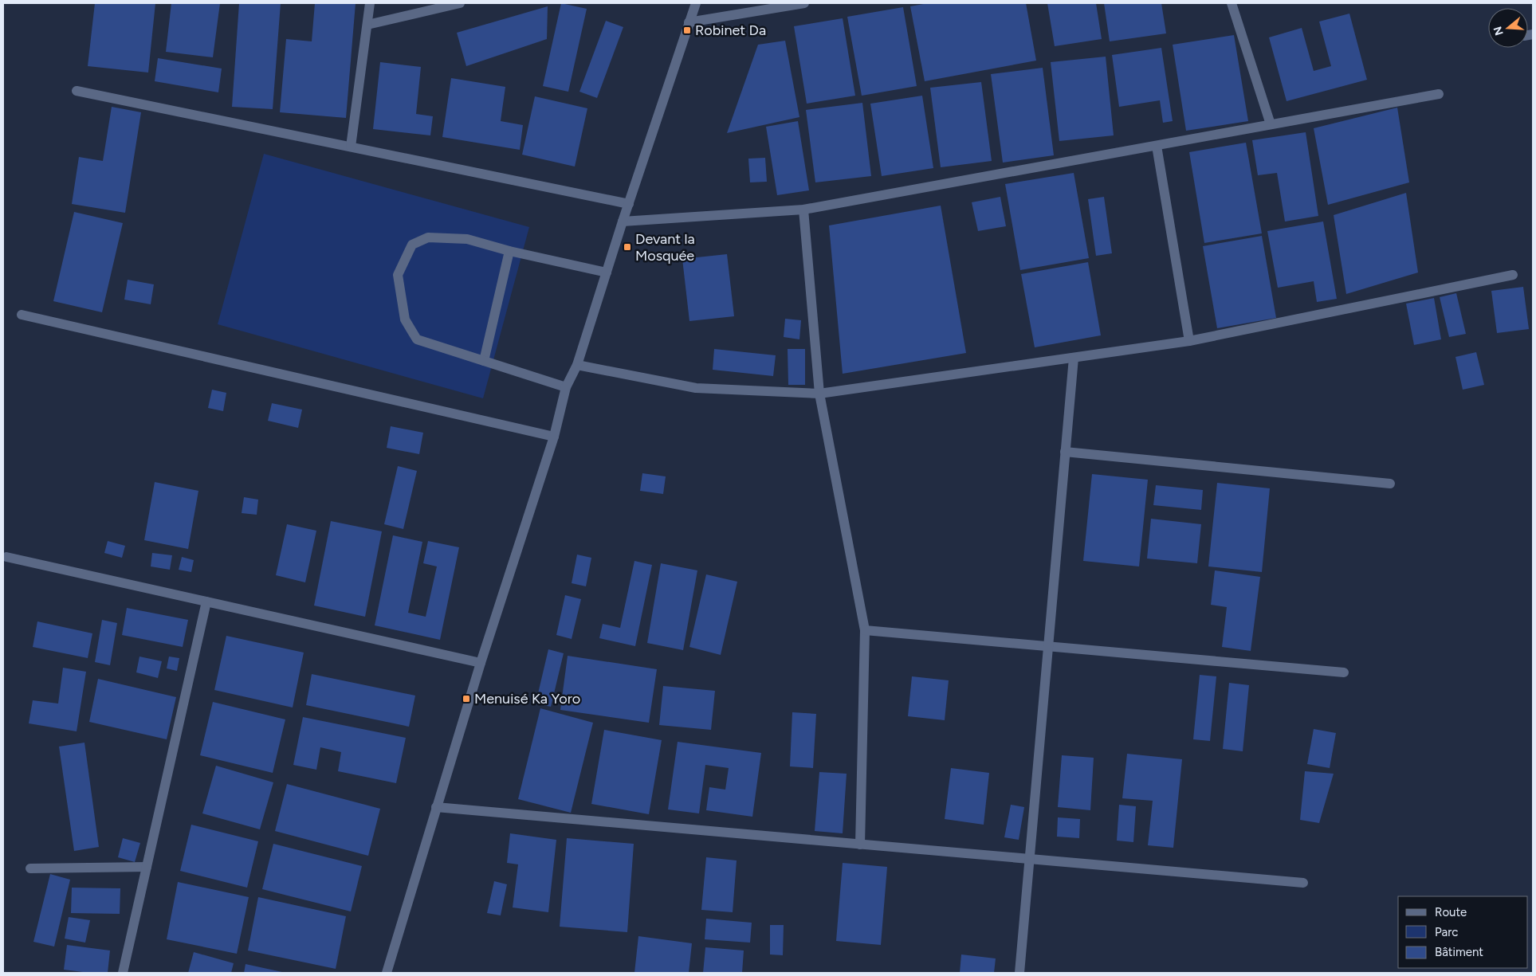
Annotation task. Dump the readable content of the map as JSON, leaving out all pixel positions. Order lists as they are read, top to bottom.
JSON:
{
  "places": {
    "transit": ["Robinet Da", "Devant la Mosquée", "Menuisé Ka Yoro"]
  },
  "legend": ["Route", "Parc", "Bâtiment"],
  "north": "left"
}
